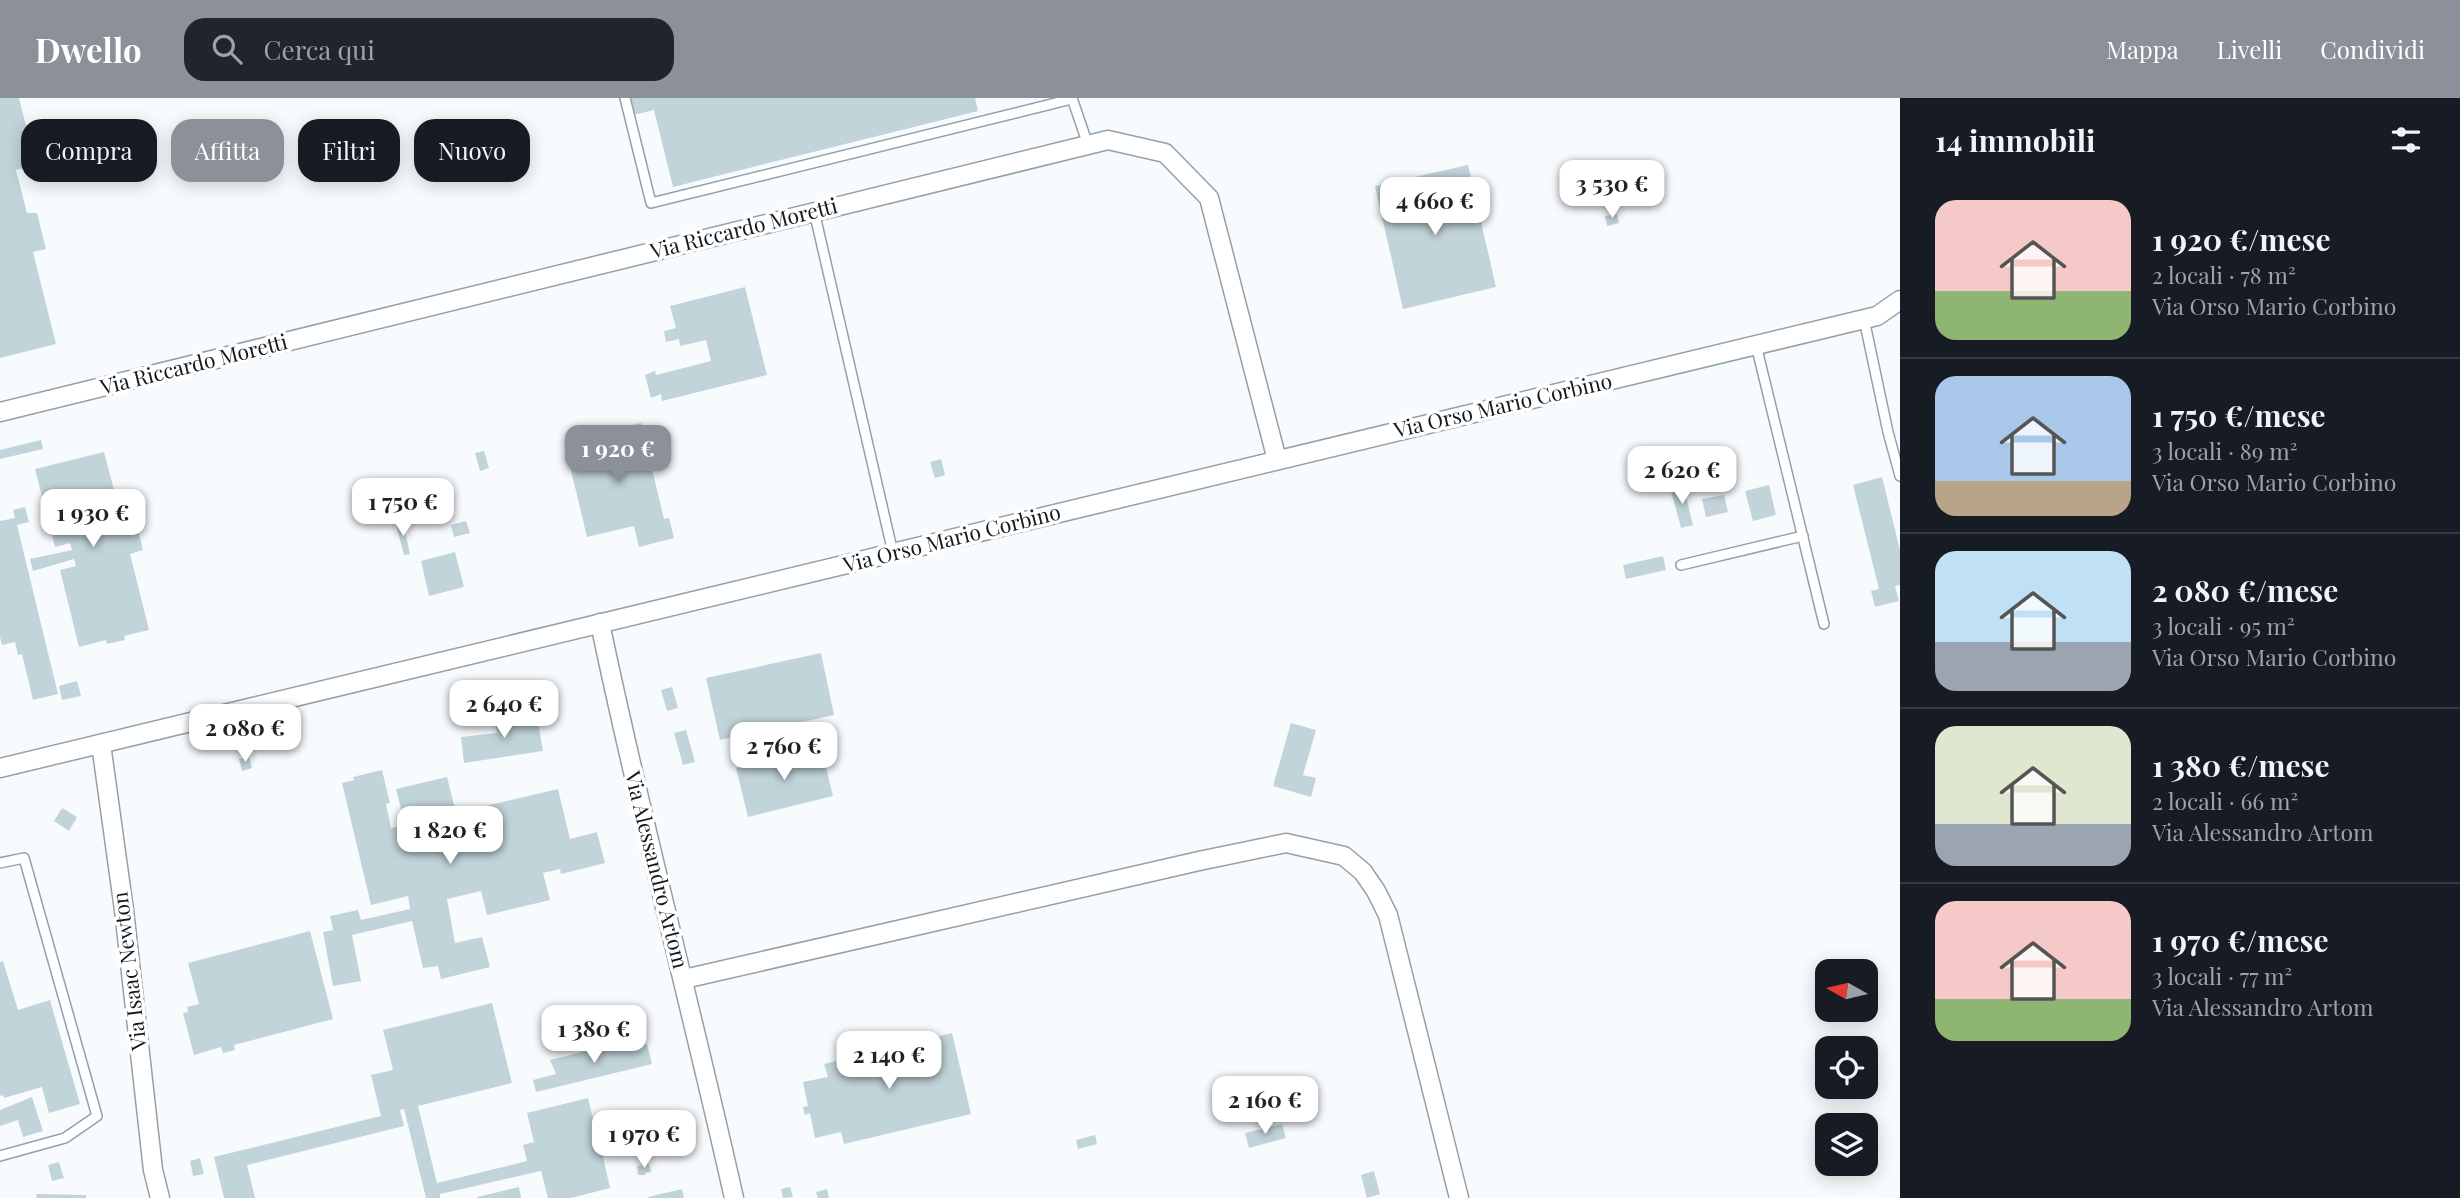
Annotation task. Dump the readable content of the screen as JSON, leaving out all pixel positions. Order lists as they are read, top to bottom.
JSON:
{
  "streets": {
    "street": [
      "Via Riccardo Moretti",
      "Via Orso Mario Corbino",
      "Via Alessandro Artom",
      "Via Isaac Newton"
    ]
  },
  "crossings": [
    ["Via Riccardo Moretti", "Via Orso Mario Corbino"],
    ["Via Orso Mario Corbino", "Via Alessandro Artom"],
    ["Via Orso Mario Corbino", "Via Isaac Newton"]
  ],
  "north": "left",
  "page": {
    "header": "Dwello",
    "search": "Cerca qui",
    "nav": ["Mappa", "Livelli", "Condividi"],
    "heading": "14 immobili",
    "chip": [
      "Compra",
      "Affitta",
      "Filtri",
      "Nuovo"
    ],
    "price": [
      "3 530 €",
      "4 660 €",
      "1 920 €",
      "2 620 €",
      "1 750 €",
      "1 930 €",
      "2 640 €",
      "2 080 €",
      "2 760 €",
      "1 820 €",
      "1 380 €",
      "2 140 €",
      "2 160 €",
      "1 970 €"
    ],
    "list": [
      {
        "name": "1 920 €/mese",
        "note": "2 locali · 78 m² · Via Orso Mario Corbino"
      },
      {
        "name": "1 750 €/mese",
        "note": "3 locali · 89 m² · Via Orso Mario Corbino"
      },
      {
        "name": "2 080 €/mese",
        "note": "3 locali · 95 m² · Via Orso Mario Corbino"
      },
      {
        "name": "1 380 €/mese",
        "note": "2 locali · 66 m² · Via Alessandro Artom"
      },
      {
        "name": "1 970 €/mese",
        "note": "3 locali · 77 m² · Via Alessandro Artom"
      }
    ]
  }
}
